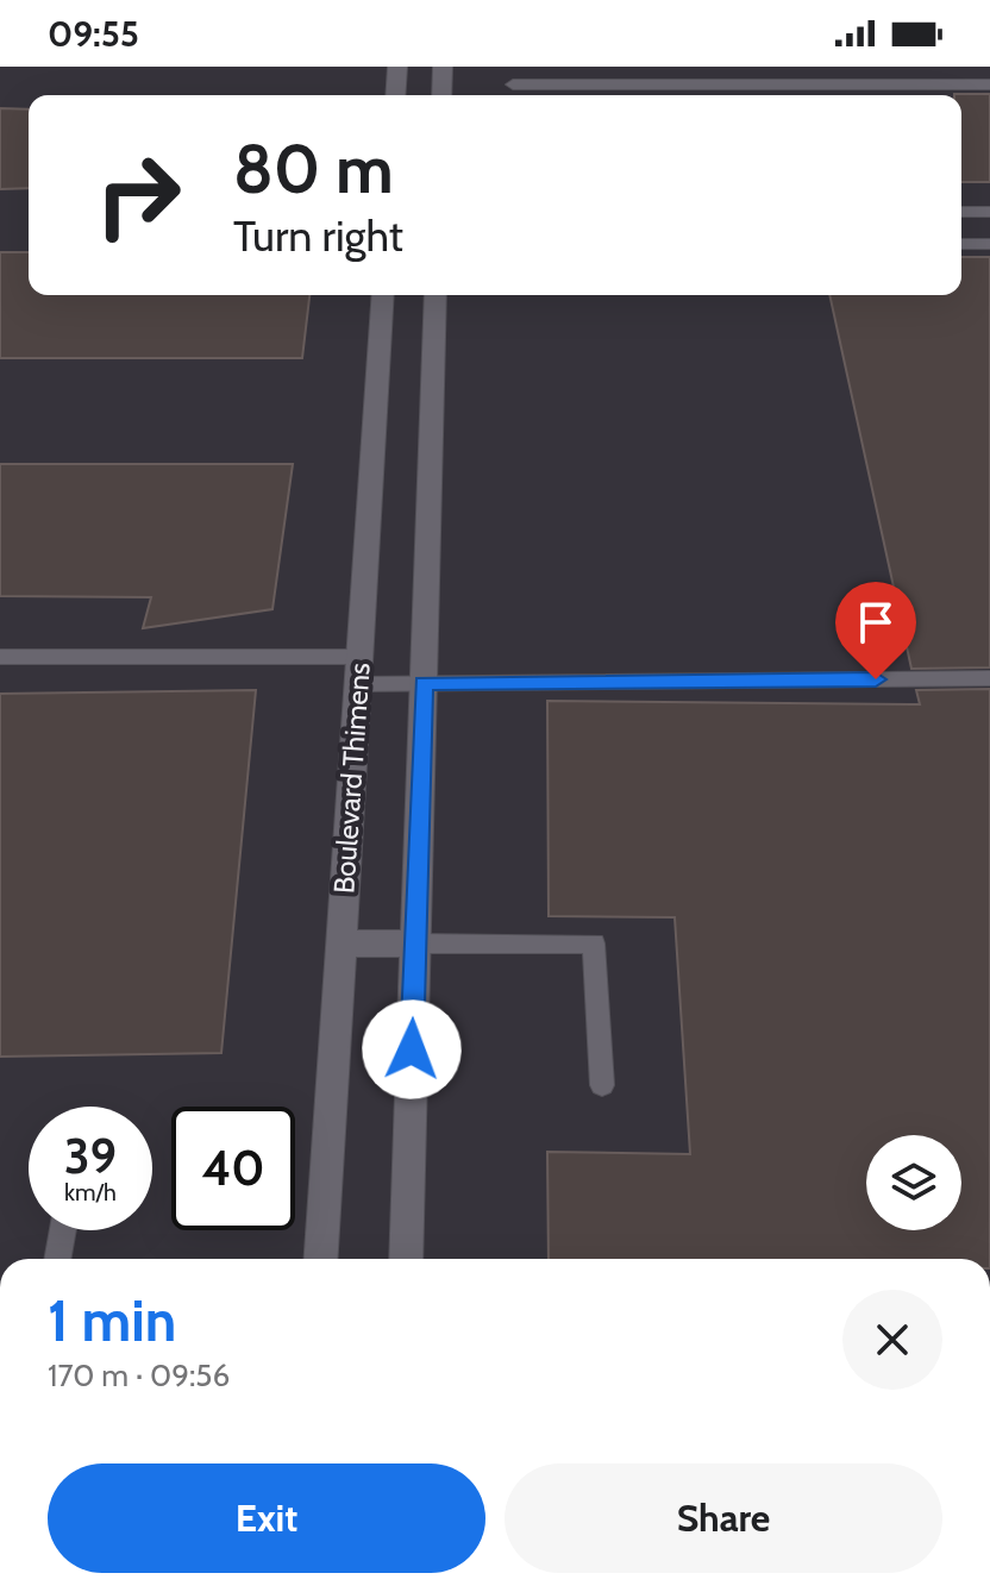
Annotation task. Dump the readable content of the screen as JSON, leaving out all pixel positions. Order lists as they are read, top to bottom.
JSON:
{
  "streets": {
    "street": ["Boulevard Thimens"]
  },
  "page": {
    "status": "09:55",
    "turn": ["80 m", "Turn right"],
    "speed": "39 km/h",
    "limit": "40",
    "heading": ["1 min", "170 m · 09:56"],
    "buttons": ["Exit", "Share"]
  }
}
